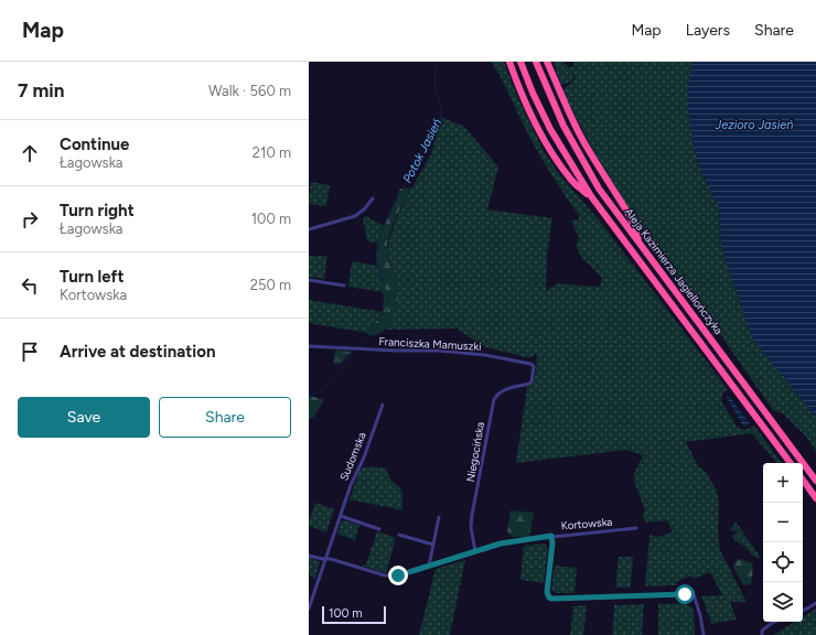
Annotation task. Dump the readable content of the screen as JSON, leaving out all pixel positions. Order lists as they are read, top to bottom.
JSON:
{
  "streets": {
    "highway": ["Aleja Kazimierza Jagiellończyka"],
    "street": [
      "Franciszka Mamuszki",
      "Niegocińska",
      "Sudomska",
      "Kortowska"
    ]
  },
  "crossings": [
    ["Franciszka Mamuszki", "Niegocińska"],
    ["Niegocińska", "Kortowska"],
    ["Sudomska", "Kortowska"]
  ],
  "water": ["Jezioro Jasień", "Potok Jasień"],
  "scale_bar": "100 m",
  "page": {
    "header": "Map",
    "nav": ["Map", "Layers", "Share"],
    "heading": ["7 min", "Walk · 560 m"],
    "list": [
      ["Continue", "Łagowska", "210 m"],
      ["Turn right", "Łagowska", "100 m"],
      ["Turn left", "Kortowska", "250 m"],
      "Arrive at destination"
    ],
    "buttons": ["Save", "Share"],
    "map_buttons": ["+", "−"],
    "scale": "100 m"
  }
}
